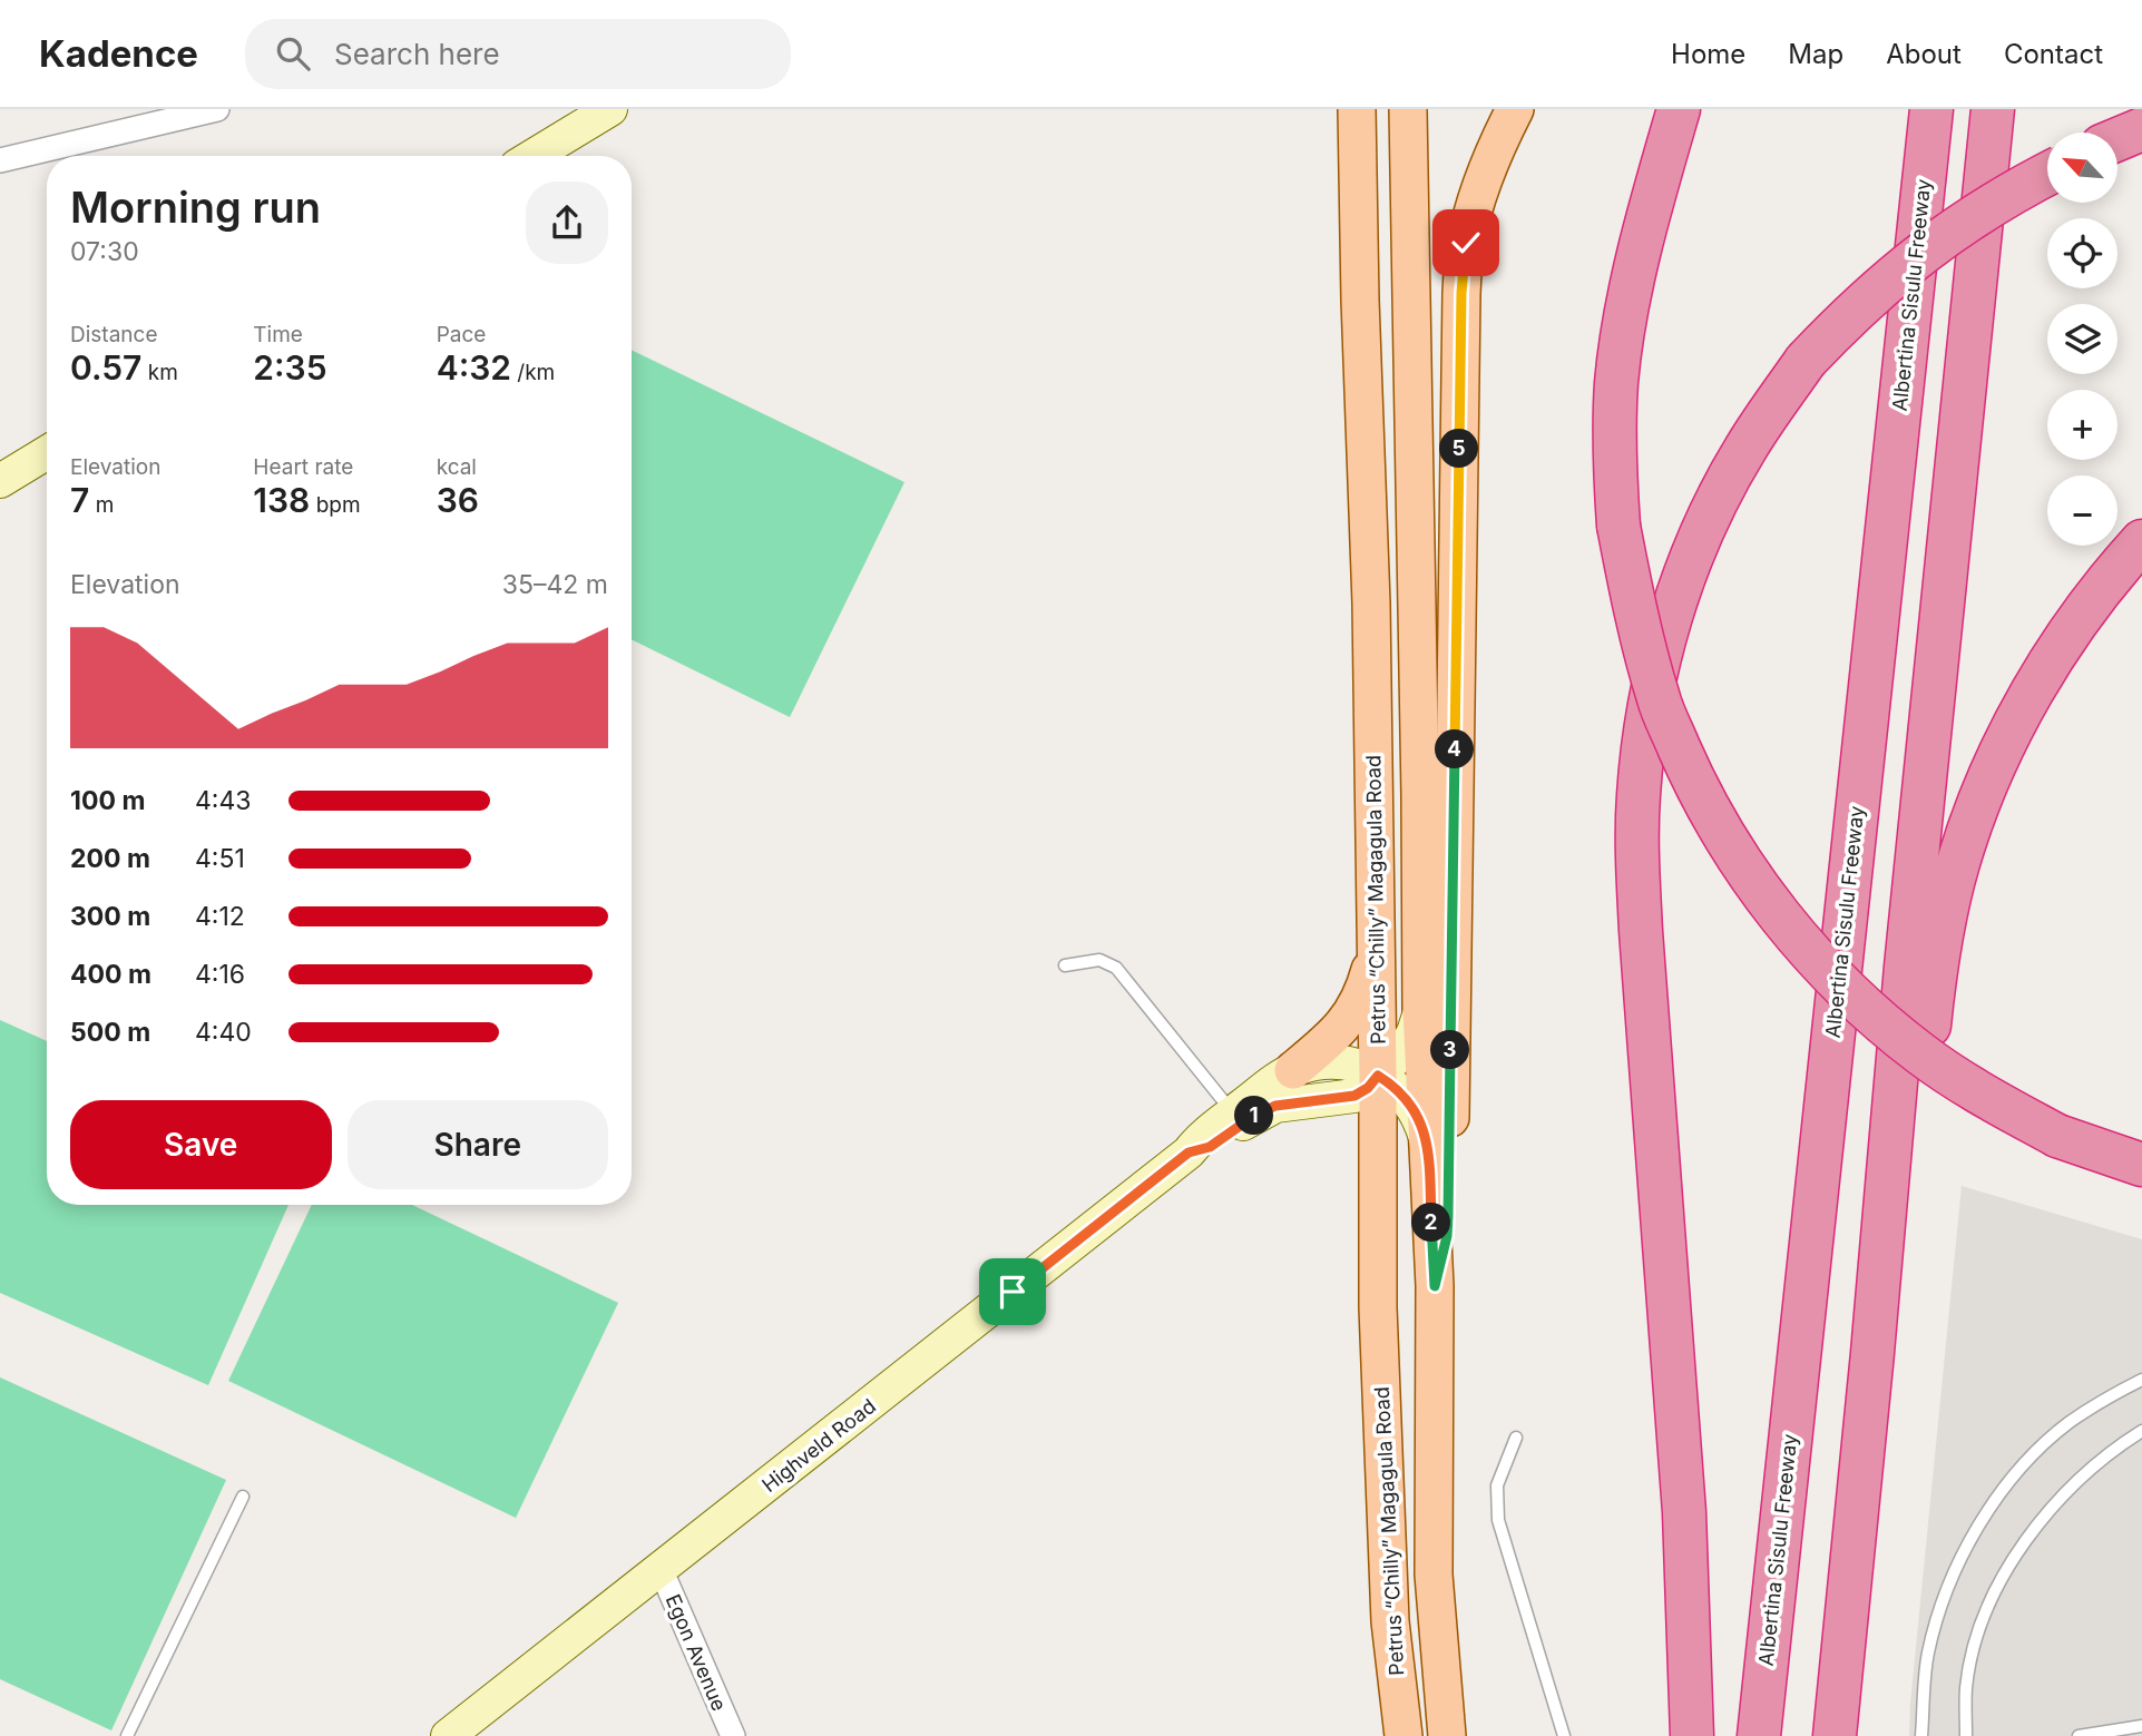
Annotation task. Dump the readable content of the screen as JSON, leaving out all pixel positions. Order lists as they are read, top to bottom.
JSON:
{
  "streets": {
    "highway": ["Albertina Sisulu Freeway"],
    "main road": ["Petrus “Chilly” Magagula Road"],
    "street": ["Highveld Road", "Egon Avenue"]
  },
  "crossings": [
    ["Petrus “Chilly” Magagula Road", "Highveld Road"],
    ["Highveld Road", "Egon Avenue"]
  ],
  "north": "top left",
  "page": {
    "header": "Kadence",
    "search": "Search here",
    "nav": [
      "Home",
      "Map",
      "About",
      "Contact"
    ],
    "map_buttons": ["+", "−"],
    "heading": ["Morning run", "07:30"],
    "stats": [
      ["Distance", "0.57 km"],
      ["Time", "2:35"],
      ["Pace", "4:32 /km"],
      ["Elevation", "7 m"],
      ["Heart rate", "138 bpm"],
      ["kcal", "36"]
    ],
    "pins": [
      "5",
      "4",
      "3",
      "1",
      "2"
    ],
    "chart": ["Elevation", "35–42 m"],
    "list": [
      {
        "name": "100 m",
        "note": "4:43"
      },
      {
        "name": "200 m",
        "note": "4:51"
      },
      {
        "name": "300 m",
        "note": "4:12"
      },
      {
        "name": "400 m",
        "note": "4:16"
      },
      {
        "name": "500 m",
        "note": "4:40"
      }
    ],
    "buttons": ["Save", "Share"]
  }
}
